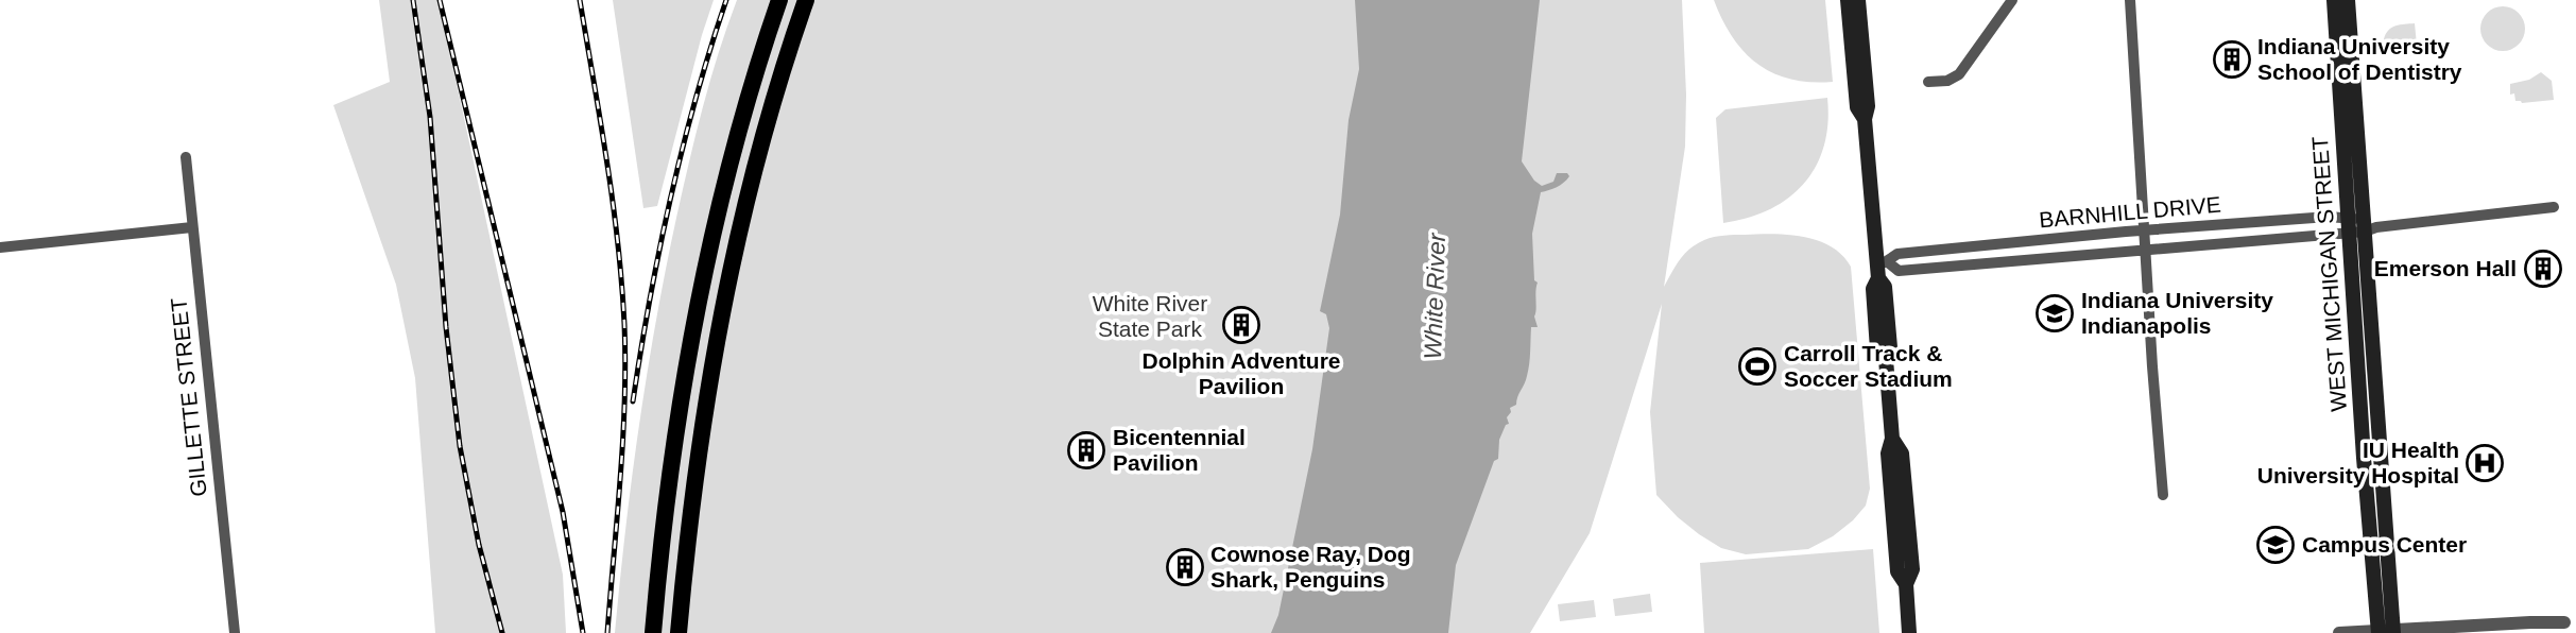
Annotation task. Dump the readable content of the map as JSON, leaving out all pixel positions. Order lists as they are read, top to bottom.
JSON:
{
  "streets": {
    "main road": ["WEST MICHIGAN STREET"],
    "street": ["BARNHILL DRIVE", "GILLETTE STREET"]
  },
  "crossings": [
    ["BARNHILL DRIVE", "WEST MICHIGAN STREET"]
  ],
  "water": ["White River"],
  "parks": ["White River State Park"],
  "places": {
    "building": [
      "Indiana University School of Dentistry",
      "Emerson Hall",
      "Dolphin Adventure Pavilion",
      "Bicentennial Pavilion",
      "Cownose Ray, Dog Shark, Penguins"
    ],
    "school or university": ["Indiana University Indianapolis", "Campus Center"],
    "sports": ["Carroll Track & Soccer Stadium"],
    "hospital": ["IU Health University Hospital"]
  }
}
